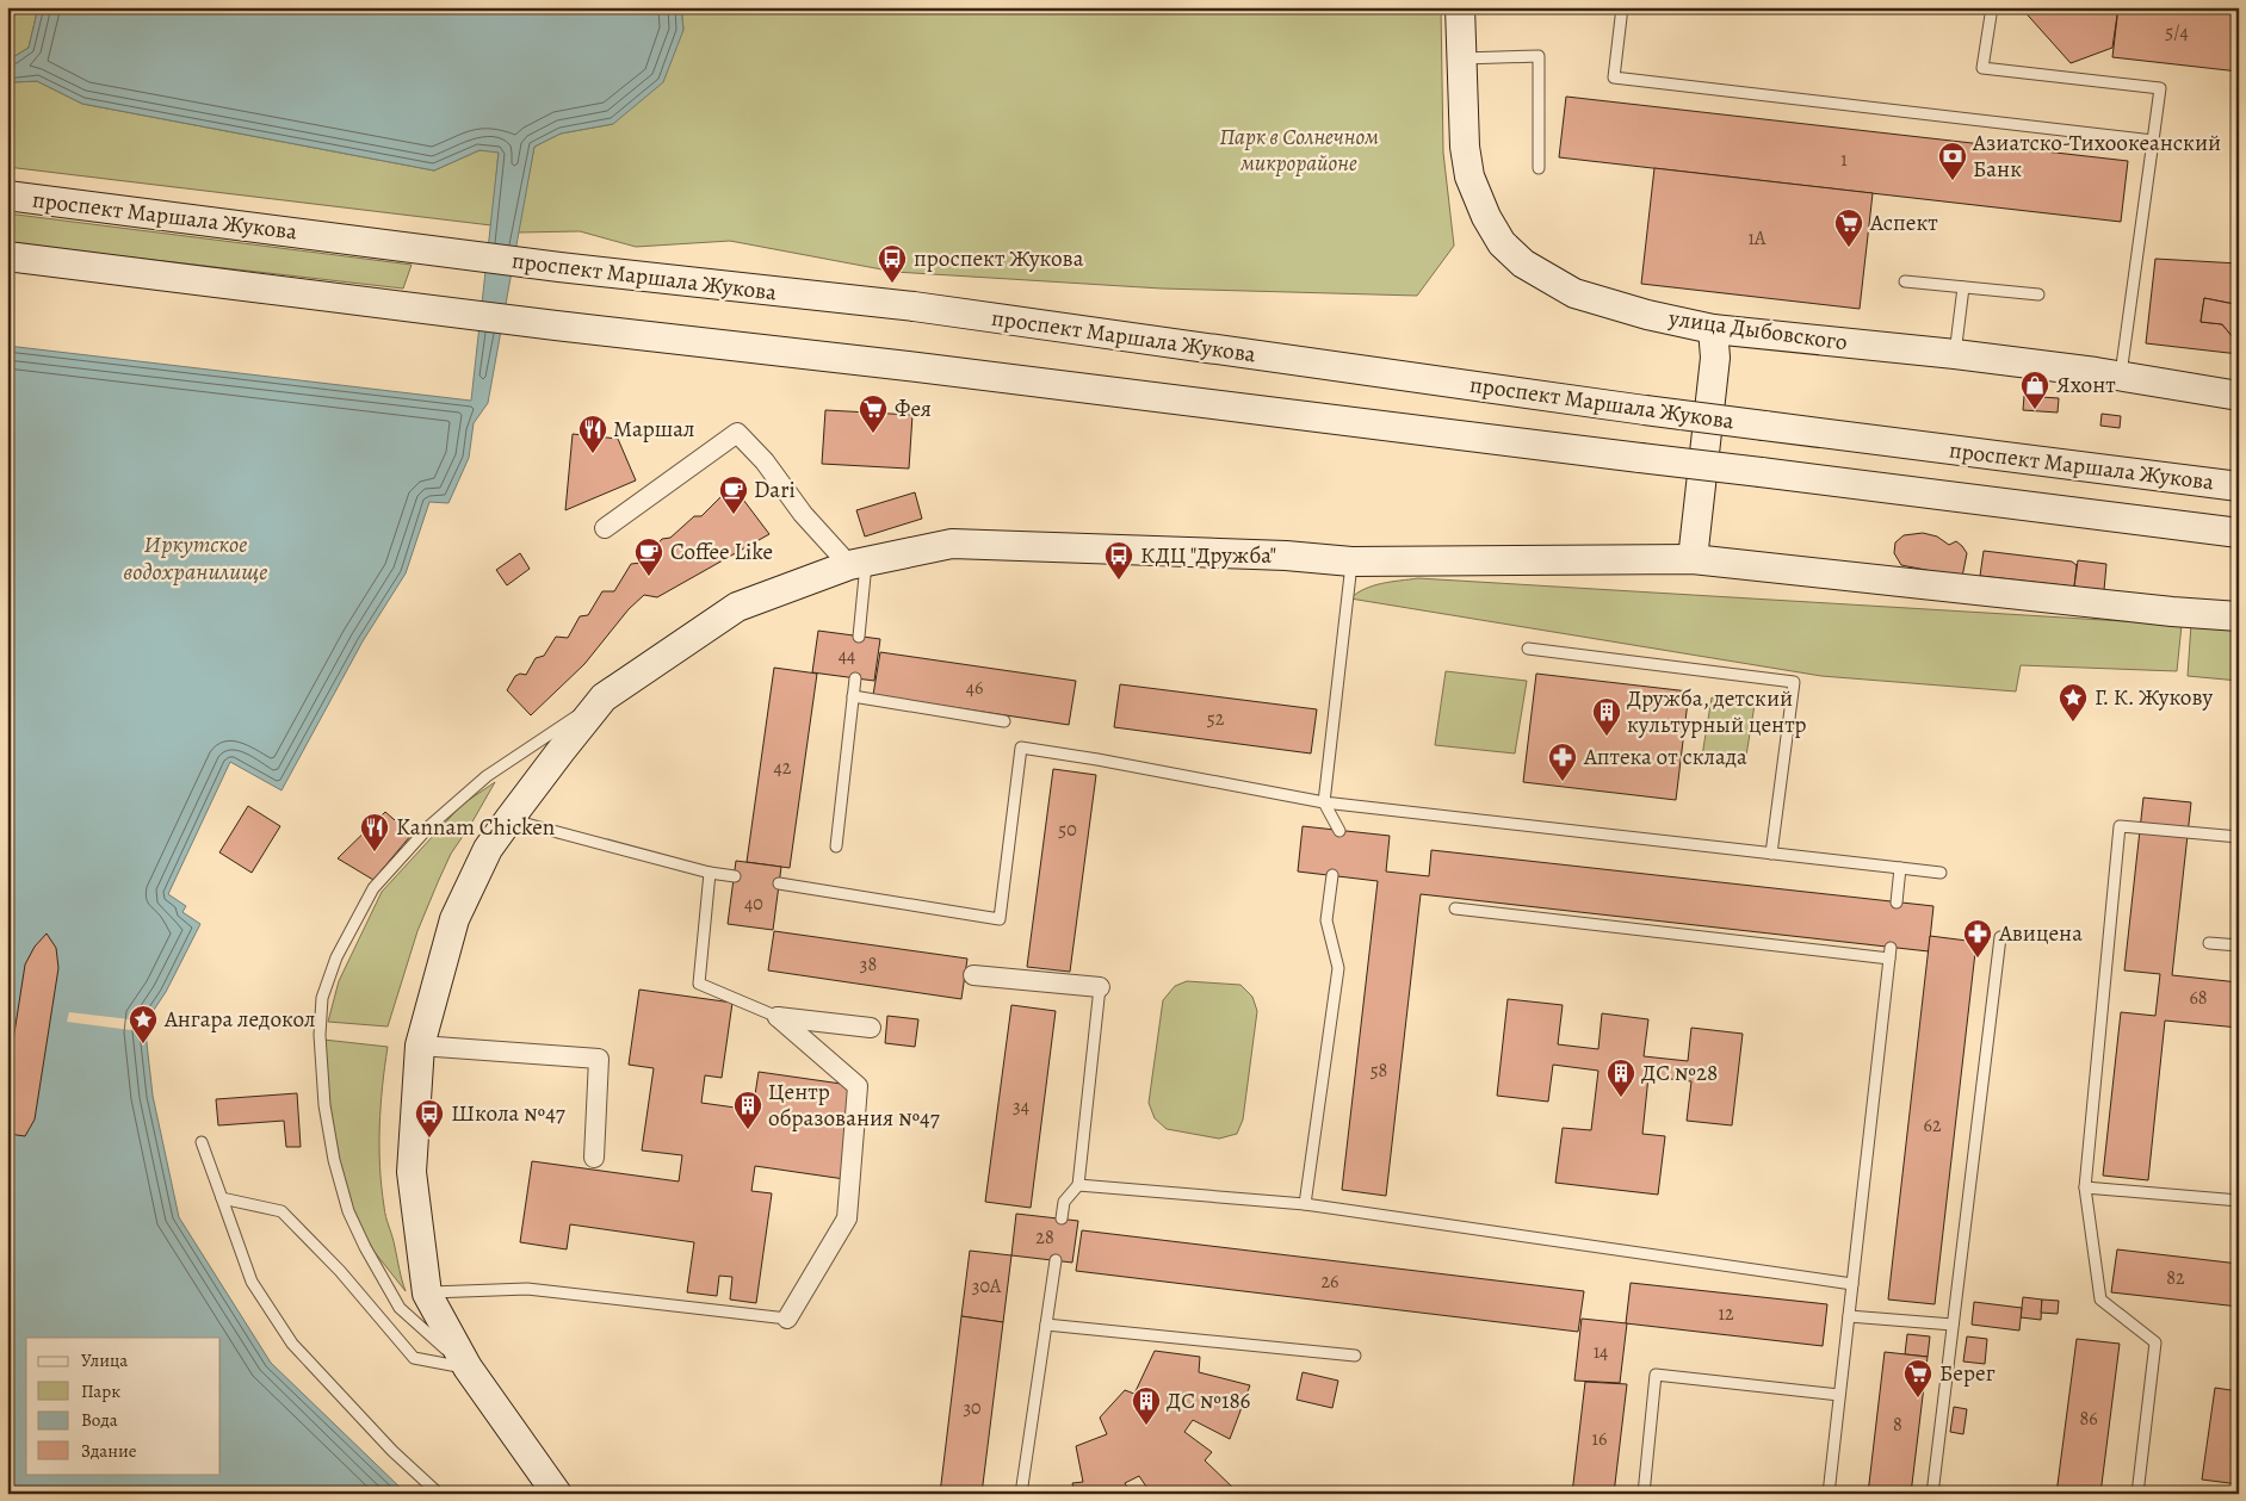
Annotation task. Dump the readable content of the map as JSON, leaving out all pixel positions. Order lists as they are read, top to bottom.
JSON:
{
  "streets": {
    "main road": ["проспект Маршала Жукова", "улица Дыбовского"]
  },
  "water": ["Иркутское водохранилище"],
  "parks": ["Парк в Солнечном микрорайоне"],
  "places": {
    "bank": ["Азиатско-Тихоокеанский Банк"],
    "supermarket": ["Аспект", "Фея", "Берег"],
    "bus stop": ["проспект Жукова", "КДЦ \"Дружба\"", "Школа №47"],
    "shop": ["Яхонт"],
    "restaurant": ["Маршал", "Kannam Chicken"],
    "cafe": ["Dari", "Coffee Like"],
    "place": ["Г. К. Жукову", "Ангара ледокол"],
    "building": [
      "Дружба, детский культурный центр",
      "ДС №28",
      "Центр образования №47",
      "ДС №186"
    ],
    "pharmacy": ["Аптека от склада", "Авицена"]
  },
  "house_numbers": [
    "5/4",
    "1",
    "1А",
    "44",
    "46",
    "52",
    "42",
    "50",
    "40",
    "38",
    "68",
    "58",
    "34",
    "62",
    "28",
    "82",
    "26",
    "30А",
    "12",
    "14",
    "30",
    "86",
    "8",
    "16"
  ],
  "legend": [
    "Улица",
    "Парк",
    "Вода",
    "Здание"
  ]
}
